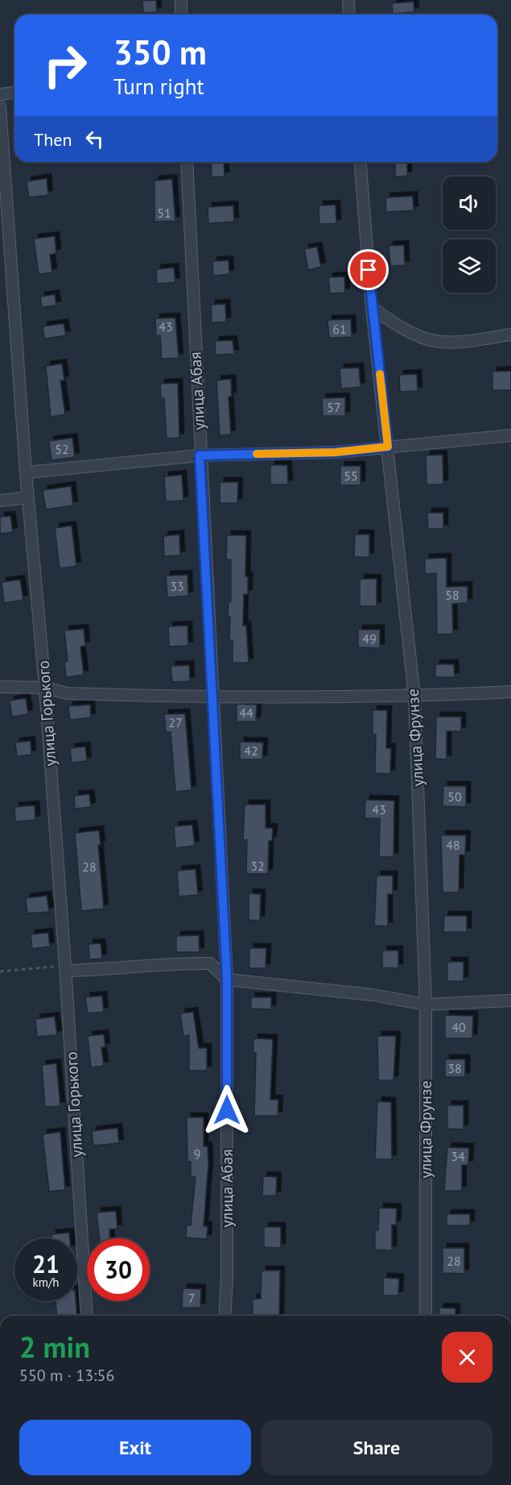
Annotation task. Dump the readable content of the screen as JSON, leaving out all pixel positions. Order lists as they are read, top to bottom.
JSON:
{
  "streets": {
    "street": ["улица Абая", "улица Горького", "улица Фрунзе"]
  },
  "house_numbers": [
    "51",
    "43",
    "61",
    "57",
    "52",
    "55",
    "33",
    "58",
    "49",
    "44",
    "27",
    "42",
    "50",
    "43",
    "48",
    "32",
    "28",
    "40",
    "38",
    "9",
    "34",
    "28",
    "7"
  ],
  "page": {
    "turn": ["350 m", "Turn right"],
    "then": "Then",
    "speed": "21 km/h",
    "limit": "30",
    "heading": ["2 min", "550 m · 13:56"],
    "buttons": ["Exit", "Share"]
  }
}
